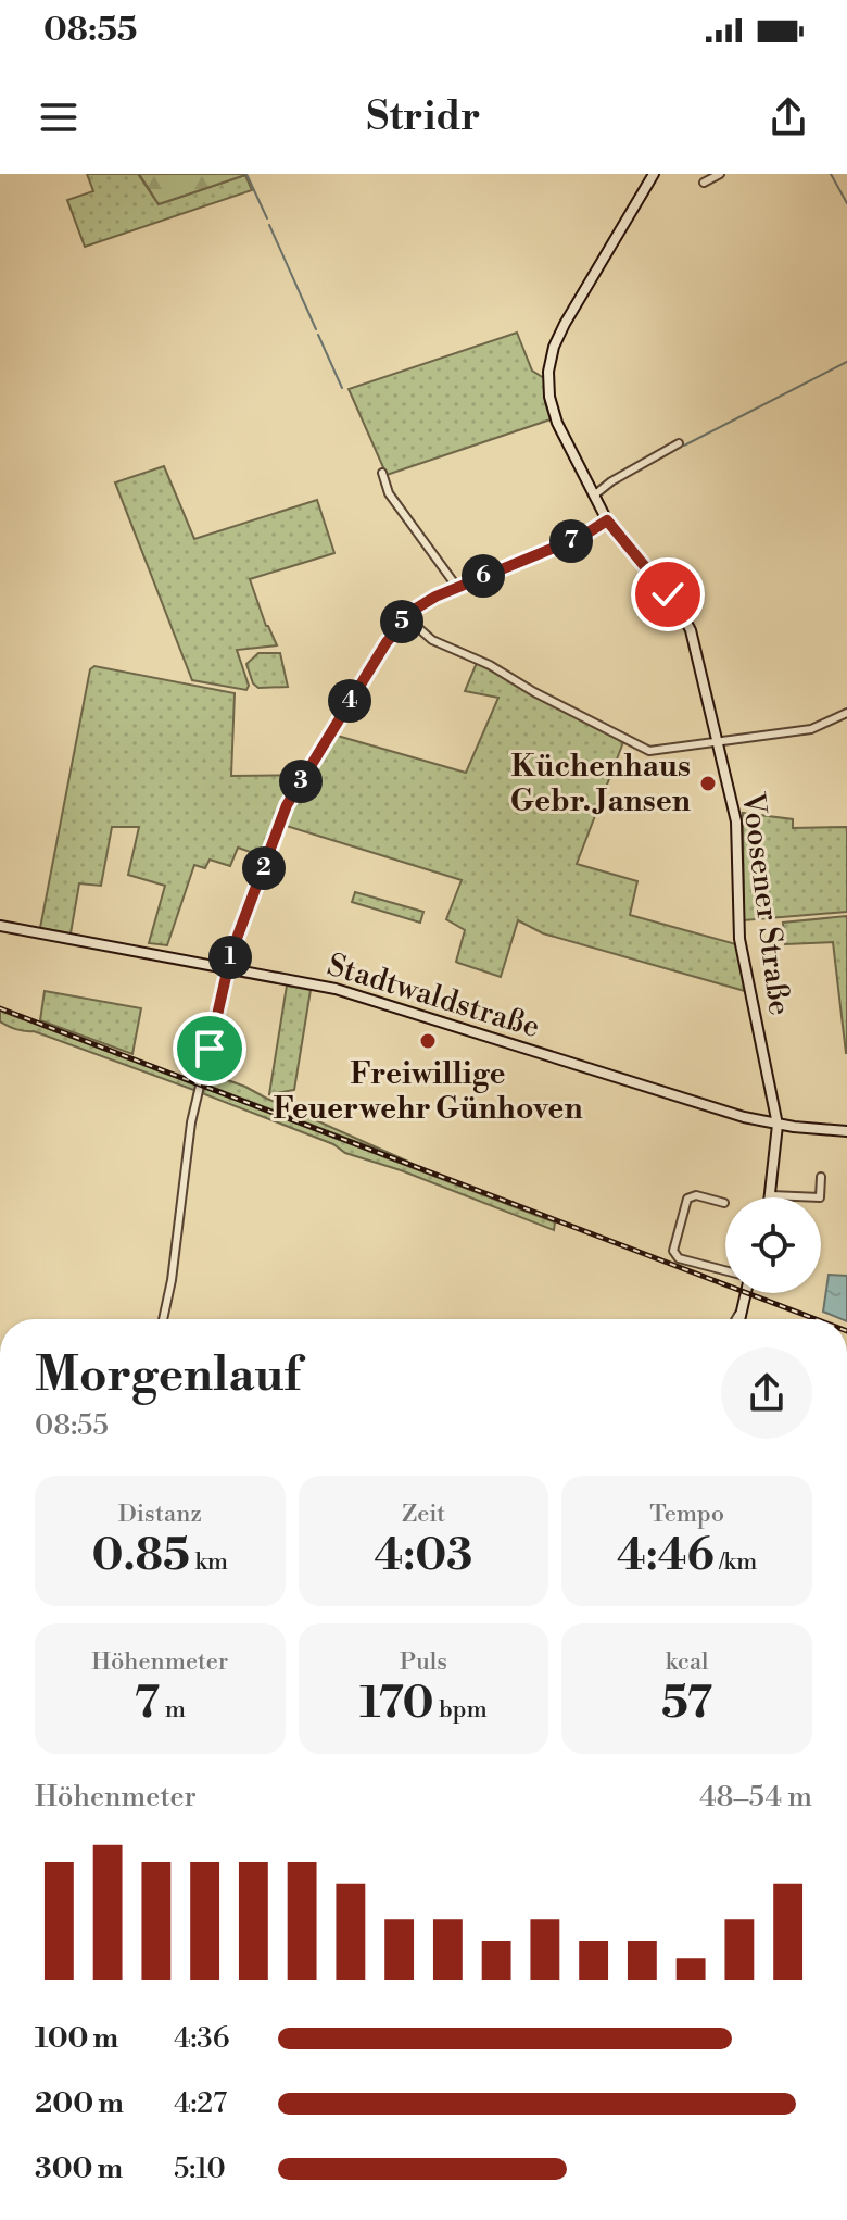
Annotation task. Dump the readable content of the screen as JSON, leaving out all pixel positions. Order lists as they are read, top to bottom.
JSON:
{
  "streets": {
    "street": ["Voosener Straße", "Stadtwaldstraße"]
  },
  "crossings": [
    ["Voosener Straße", "Stadtwaldstraße"]
  ],
  "places": ["Küchenhaus Gebr. Jansen", "Freiwillige Feuerwehr Günhoven"],
  "page": {
    "status": "08:55",
    "header": "Stridr",
    "pins": [
      "7",
      "6",
      "5",
      "4",
      "3",
      "2",
      "1"
    ],
    "heading": ["Morgenlauf", "08:55"],
    "stats": [
      ["Distanz", "0.85 km"],
      ["Zeit", "4:03"],
      ["Tempo", "4:46 /km"],
      ["Höhenmeter", "7 m"],
      ["Puls", "170 bpm"],
      ["kcal", "57"]
    ],
    "chart": ["Höhenmeter", "48–54 m"],
    "list": [
      {
        "name": "100 m",
        "note": "4:36"
      },
      {
        "name": "200 m",
        "note": "4:27"
      },
      {
        "name": "300 m",
        "note": "5:10"
      }
    ]
  }
}
